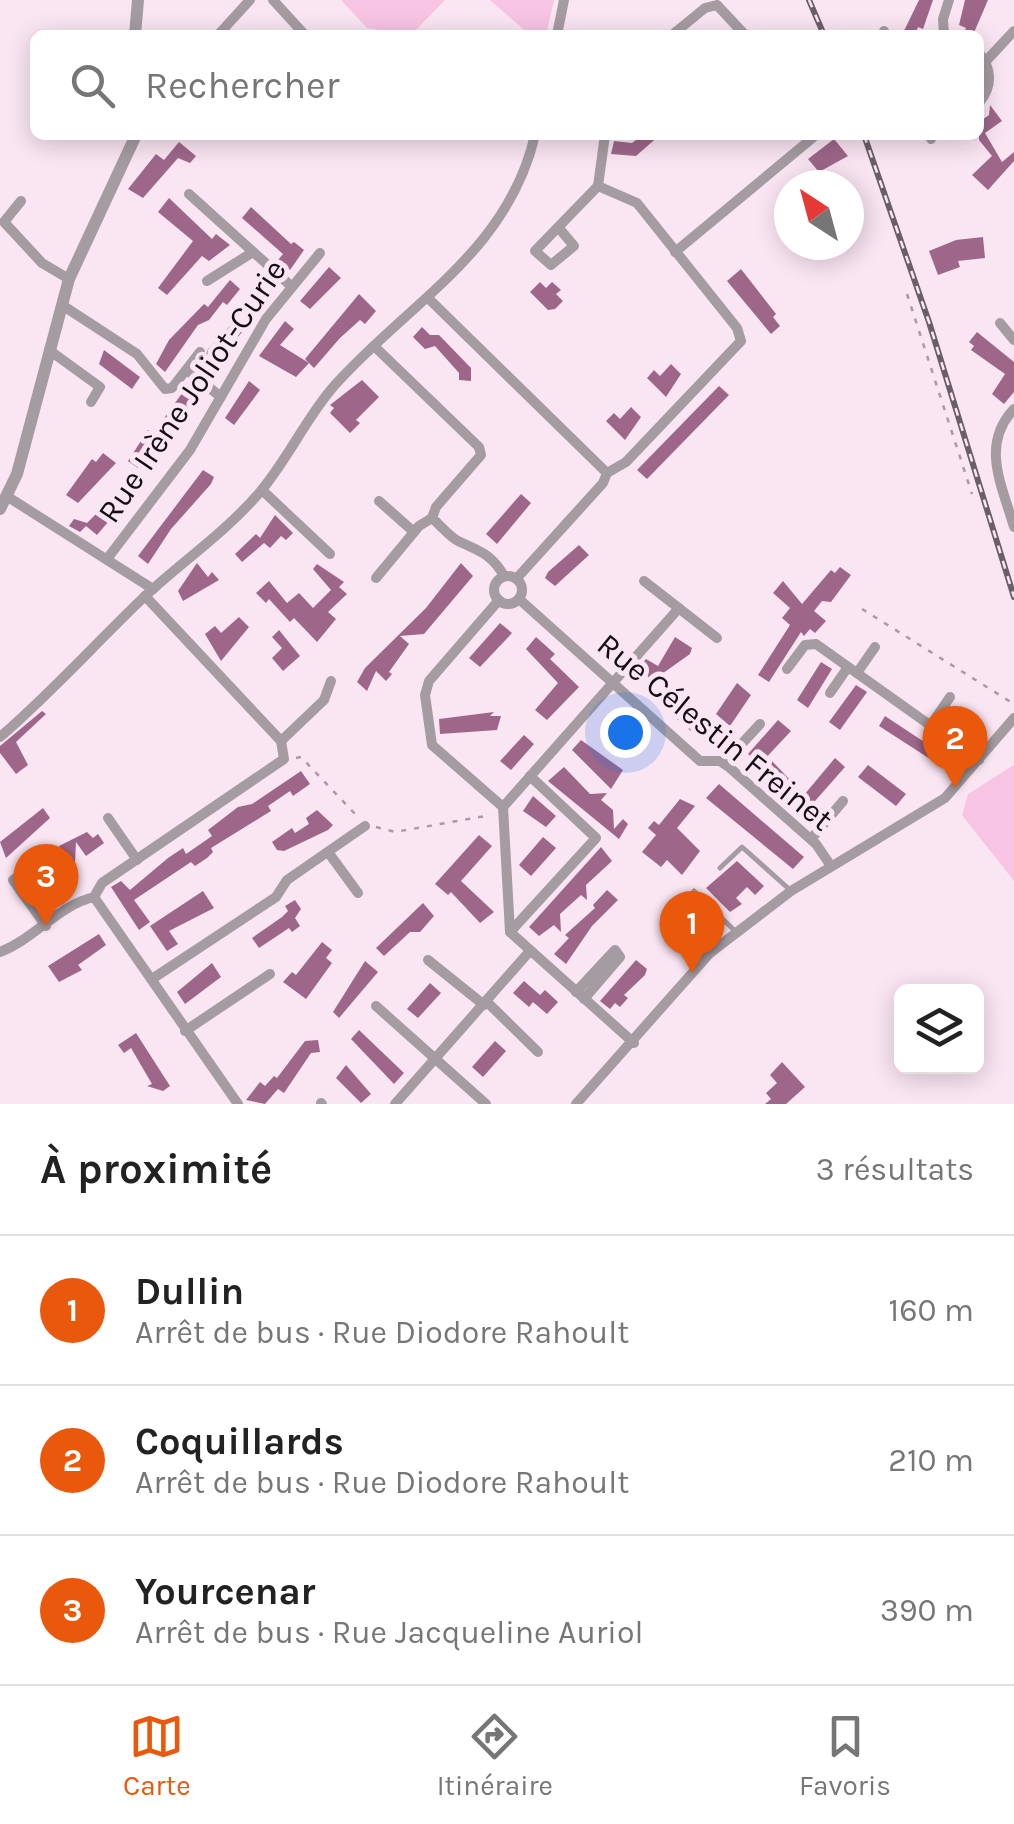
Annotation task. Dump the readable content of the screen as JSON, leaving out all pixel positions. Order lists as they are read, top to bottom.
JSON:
{
  "streets": {
    "street": ["Rue Irène Joliot-Curie", "Rue Célestin Freinet"]
  },
  "north": "top left",
  "page": {
    "search": "Rechercher",
    "pins": ["2", "3", "1"],
    "heading": ["À proximité", "3 résultats"],
    "list": [
      {
        "mark": "1",
        "name": "Dullin",
        "note": "Arrêt de bus · Rue Diodore Rahoult",
        "value": "160 m"
      },
      {
        "mark": "2",
        "name": "Coquillards",
        "note": "Arrêt de bus · Rue Diodore Rahoult",
        "value": "210 m"
      },
      {
        "mark": "3",
        "name": "Yourcenar",
        "note": "Arrêt de bus · Rue Jacqueline Auriol",
        "value": "390 m"
      }
    ],
    "nav": ["Carte", "Itinéraire", "Favoris"]
  }
}
